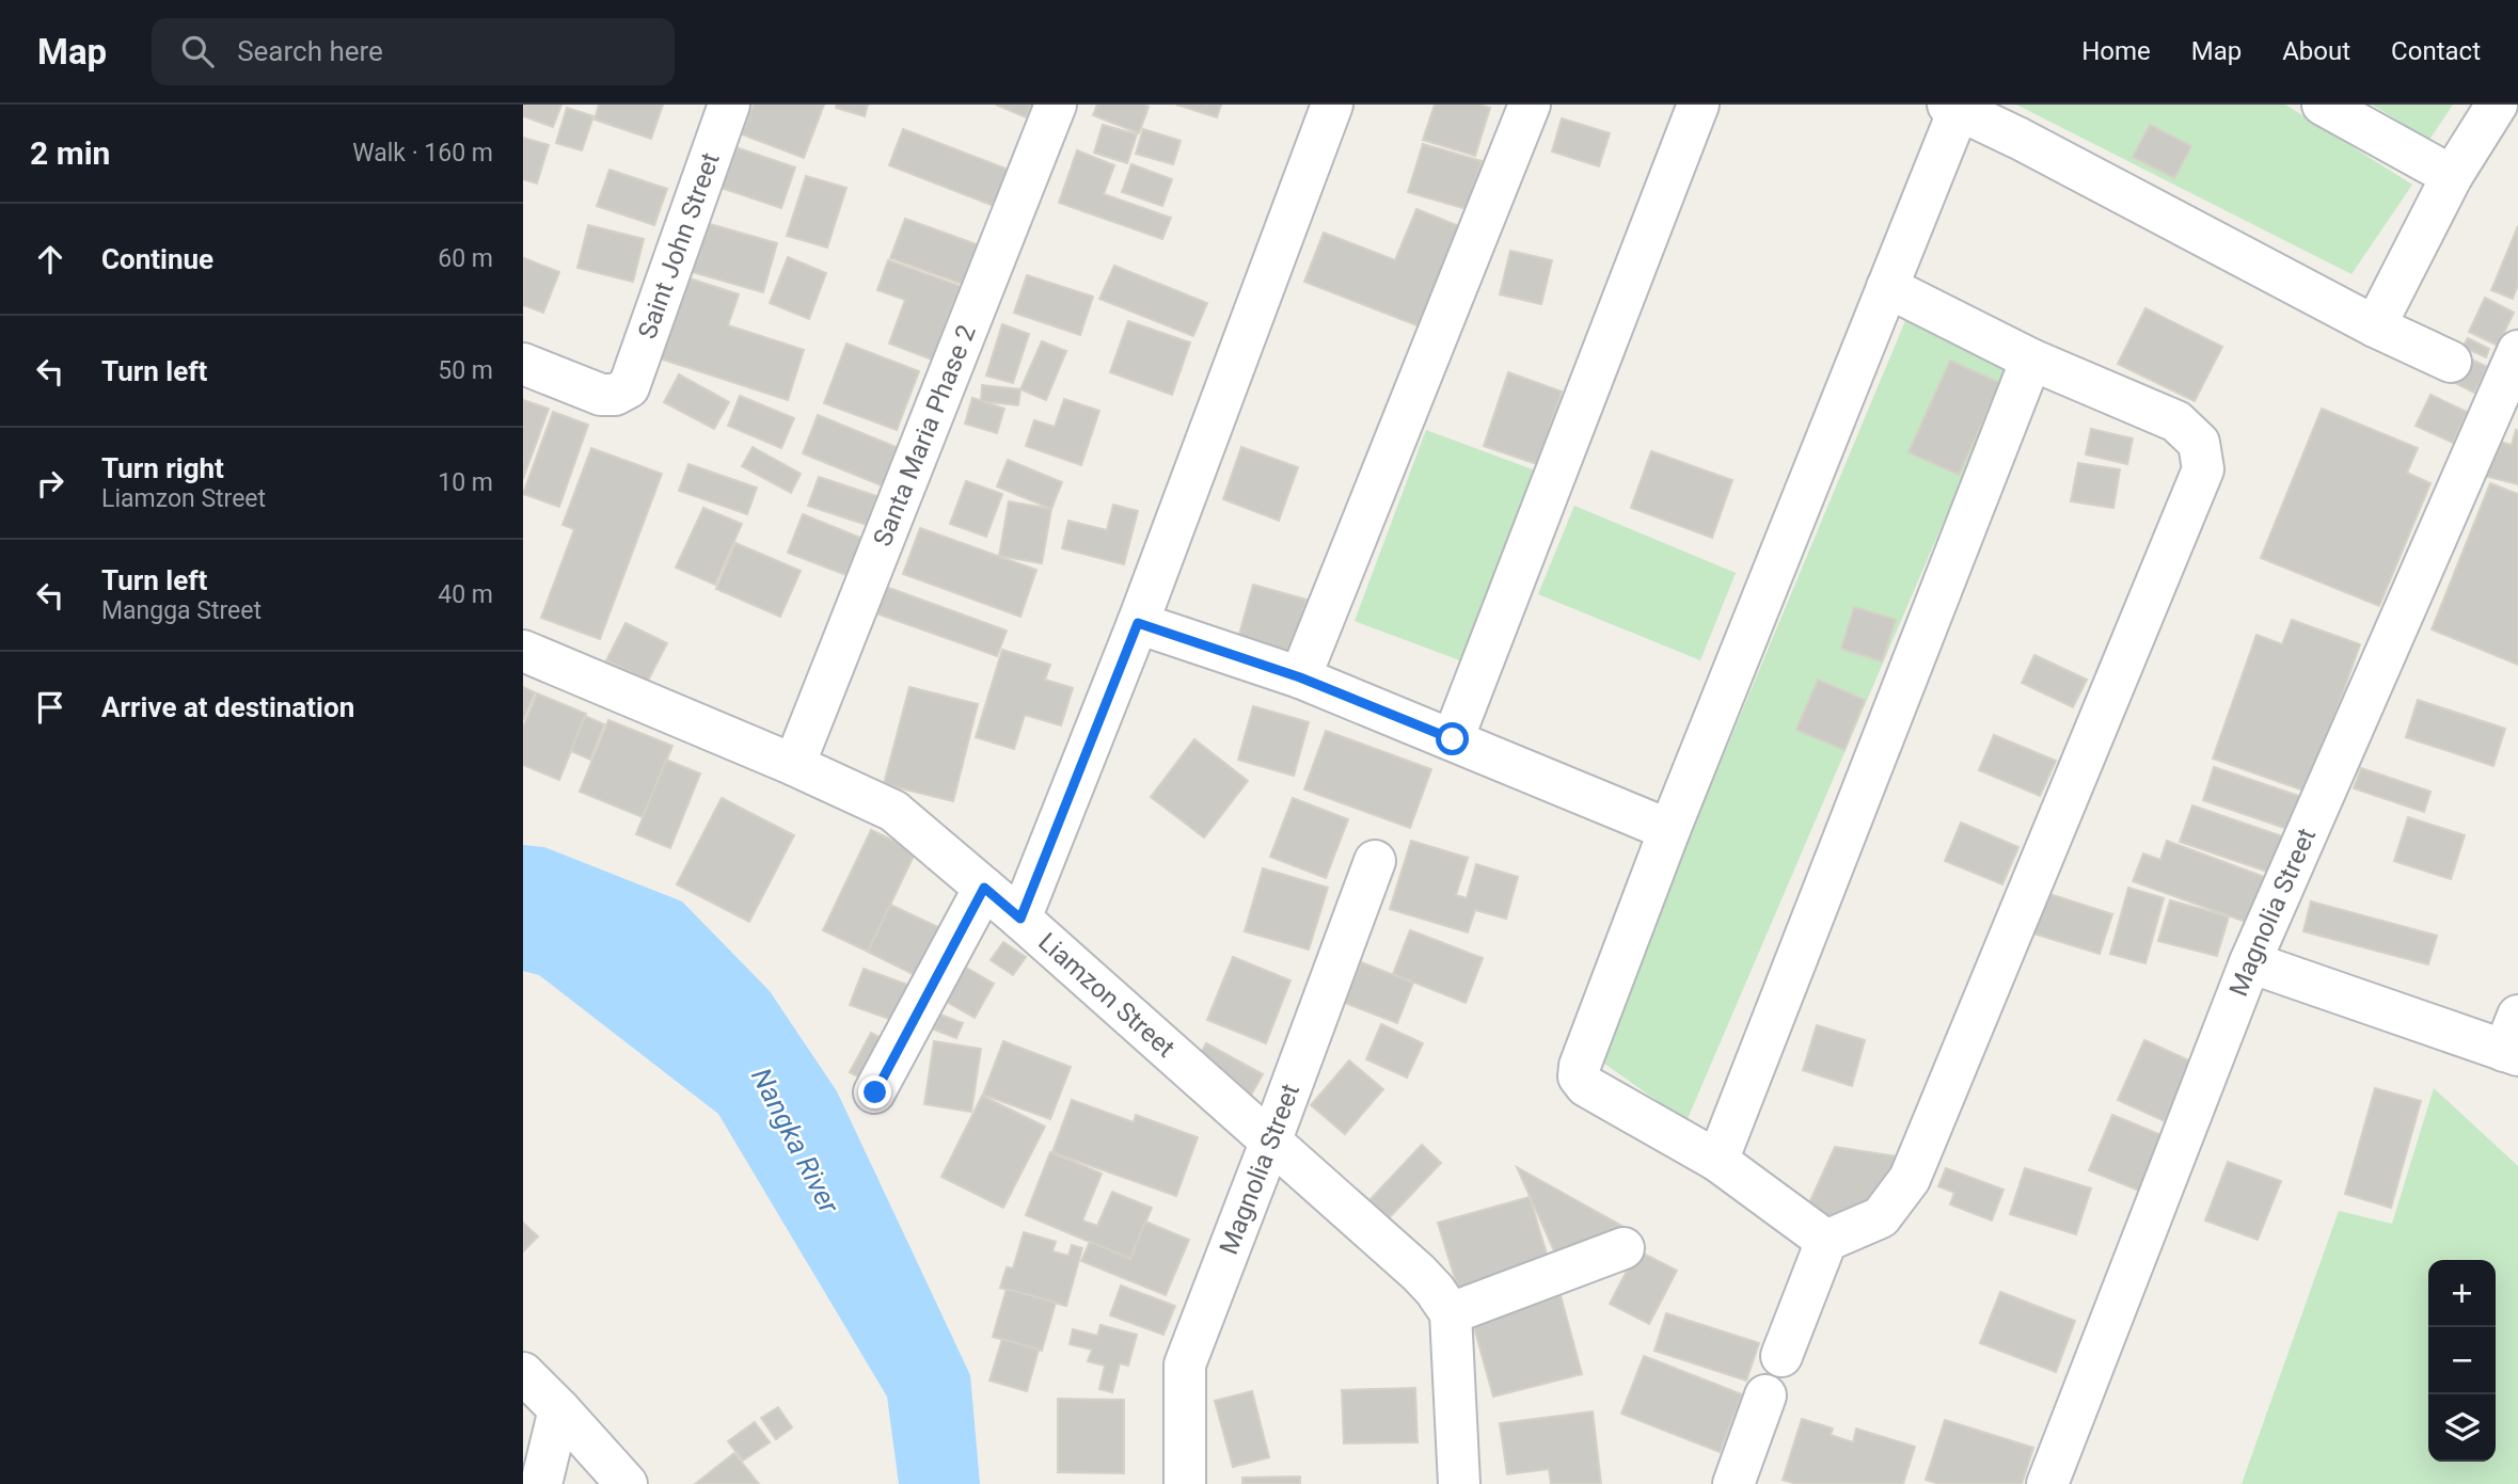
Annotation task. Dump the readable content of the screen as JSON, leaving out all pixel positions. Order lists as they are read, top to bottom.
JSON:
{
  "streets": {
    "street": [
      "Saint John Street",
      "Santa Maria Phase 2",
      "Magnolia Street",
      "Liamzon Street"
    ]
  },
  "crossings": [
    ["Santa Maria Phase 2", "Liamzon Street"],
    ["Magnolia Street", "Liamzon Street"]
  ],
  "water": ["Nangka River"],
  "page": {
    "header": "Map",
    "search": "Search here",
    "nav": [
      "Home",
      "Map",
      "About",
      "Contact"
    ],
    "heading": ["2 min", "Walk · 160 m"],
    "list": [
      ["Continue", "60 m"],
      ["Turn left", "50 m"],
      ["Turn right", "Liamzon Street", "10 m"],
      ["Turn left", "Mangga Street", "40 m"],
      "Arrive at destination"
    ],
    "map_buttons": ["+", "−"]
  }
}
